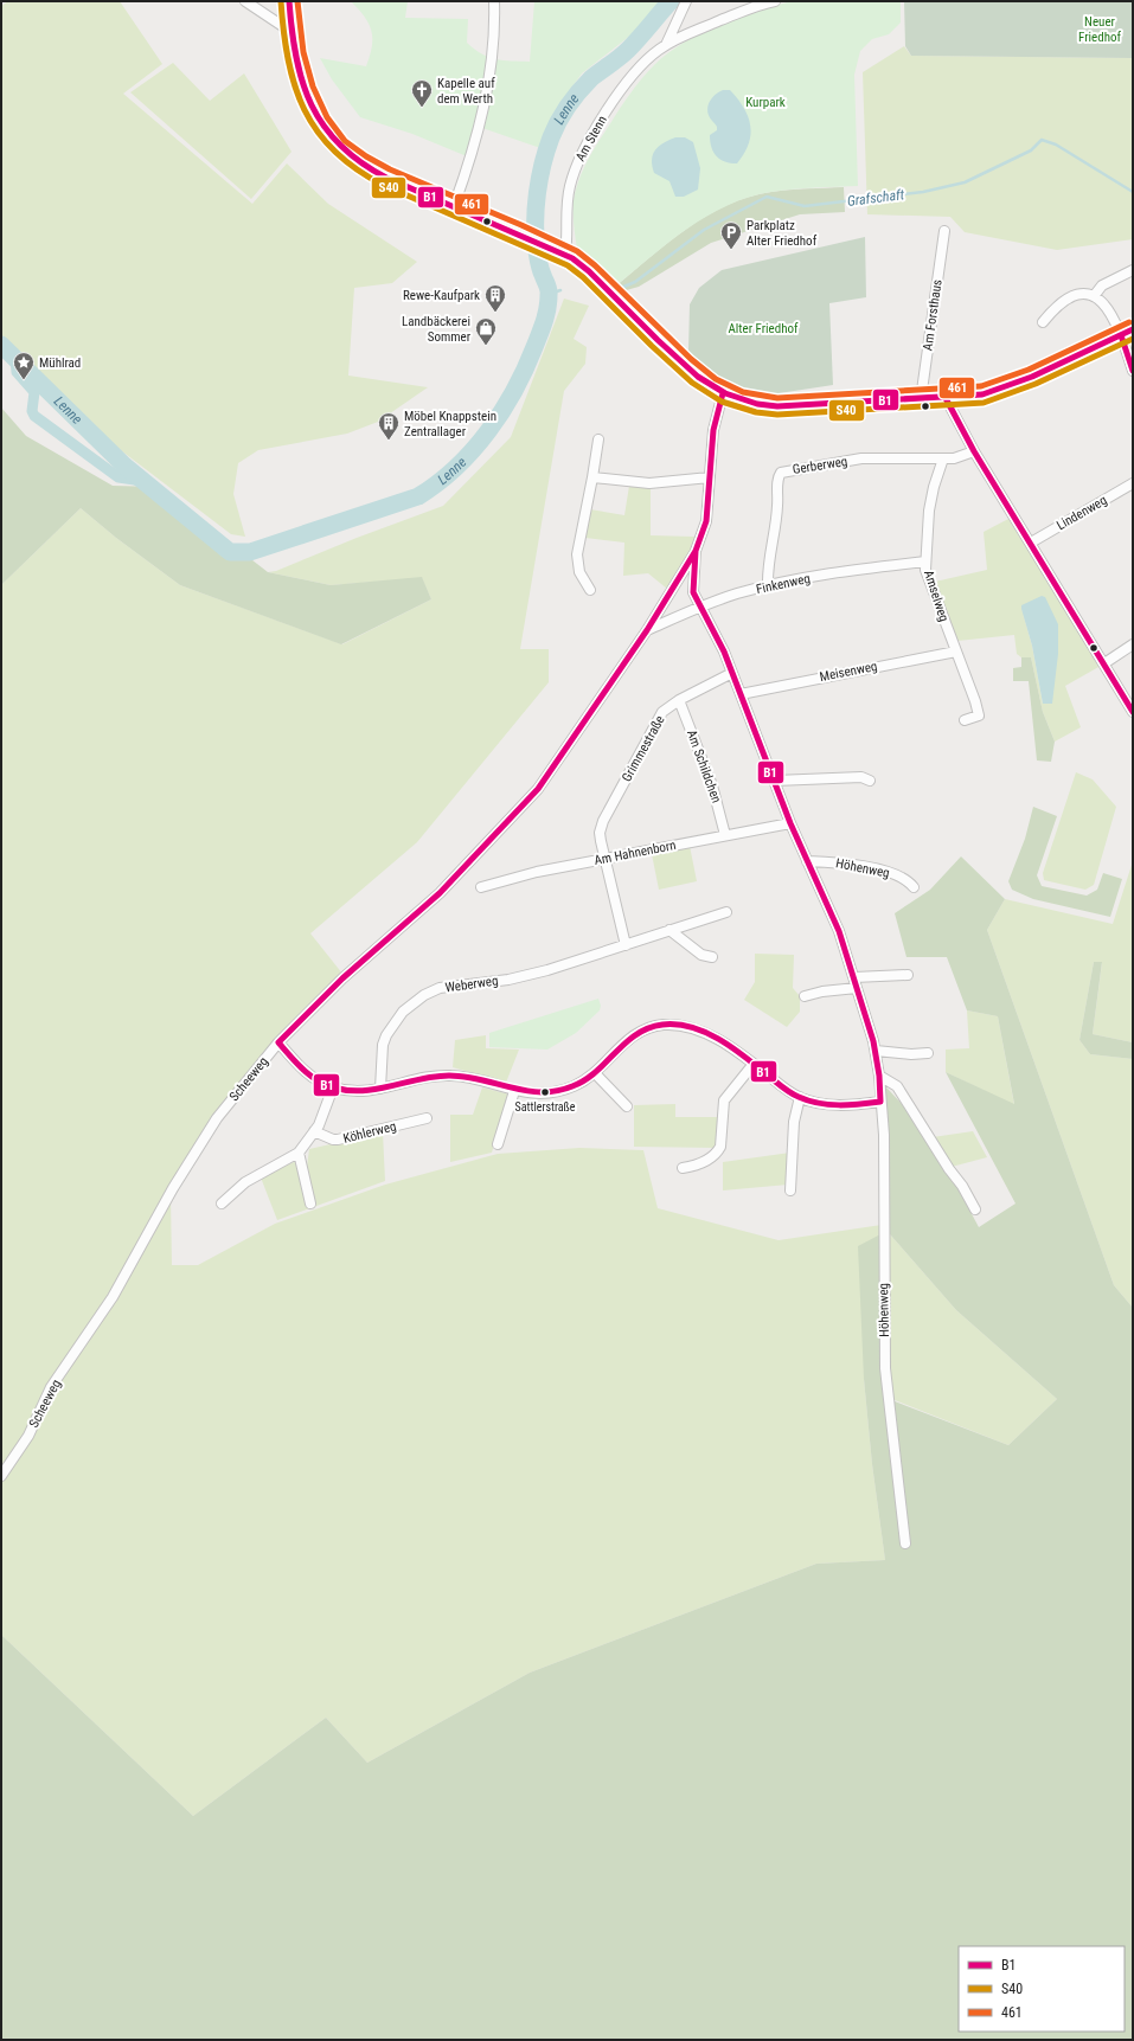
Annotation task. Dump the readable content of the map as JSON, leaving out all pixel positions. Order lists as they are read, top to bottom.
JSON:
{
  "streets": {
    "street": [
      "Am Stenn",
      "Am Forsthaus",
      "Gerberweg",
      "Lindenweg",
      "Finkenweg",
      "Amselweg",
      "Meisenweg",
      "Grimmestraße",
      "Am Schildchen",
      "Am Hahnenborn",
      "Höhenweg",
      "Weberweg",
      "Scheeweg",
      "Köhlerweg"
    ]
  },
  "crossings": [
    ["Gerberweg", "Finkenweg"],
    ["Gerberweg", "Amselweg"],
    ["Finkenweg", "Amselweg"],
    ["Finkenweg", "Höhenweg"],
    ["Finkenweg", "Scheeweg"],
    ["Amselweg", "Meisenweg"],
    ["Meisenweg", "Höhenweg"],
    ["Grimmestraße", "Am Schildchen"],
    ["Grimmestraße", "Am Hahnenborn"],
    ["Grimmestraße", "Höhenweg"],
    ["Am Schildchen", "Am Hahnenborn"],
    ["Am Hahnenborn", "Höhenweg"],
    ["Höhenweg", "Scheeweg"]
  ],
  "water": ["Lenne", "Grafschaft"],
  "parks": ["Neuer Friedhof", "Kurpark", "Alter Friedhof"],
  "places": {
    "church": ["Kapelle auf dem Werth"],
    "parking": ["Parkplatz Alter Friedhof"],
    "building": ["Rewe-Kaufpark", "Möbel Knappstein Zentrallager"],
    "shop": ["Landbäckerei Sommer"],
    "place": ["Mühlrad"],
    "other": ["Sattlerstraße"]
  },
  "lines": ["transit line B1", "transit line S40", "transit line 461"],
  "legend": ["B1", "S40", "461"]
}
